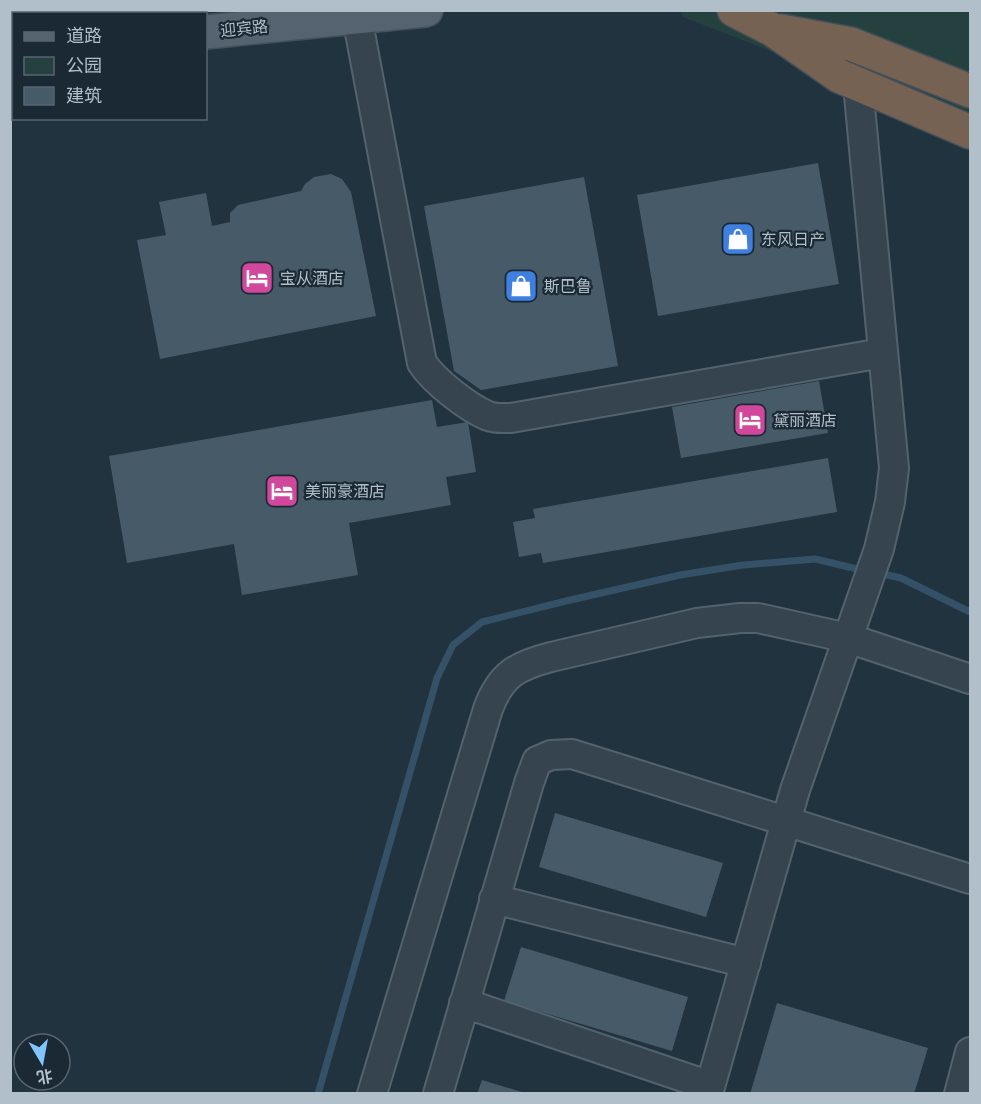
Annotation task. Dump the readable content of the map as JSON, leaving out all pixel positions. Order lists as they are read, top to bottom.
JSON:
{
  "streets": {
    "main road": ["迎宾路"]
  },
  "places": {
    "shop": ["东风日产", "斯巴鲁"],
    "hotel": ["宝从酒店", "黛丽酒店", "美丽豪酒店"]
  },
  "legend": ["道路", "公园", "建筑"],
  "north": "bottom"
}
